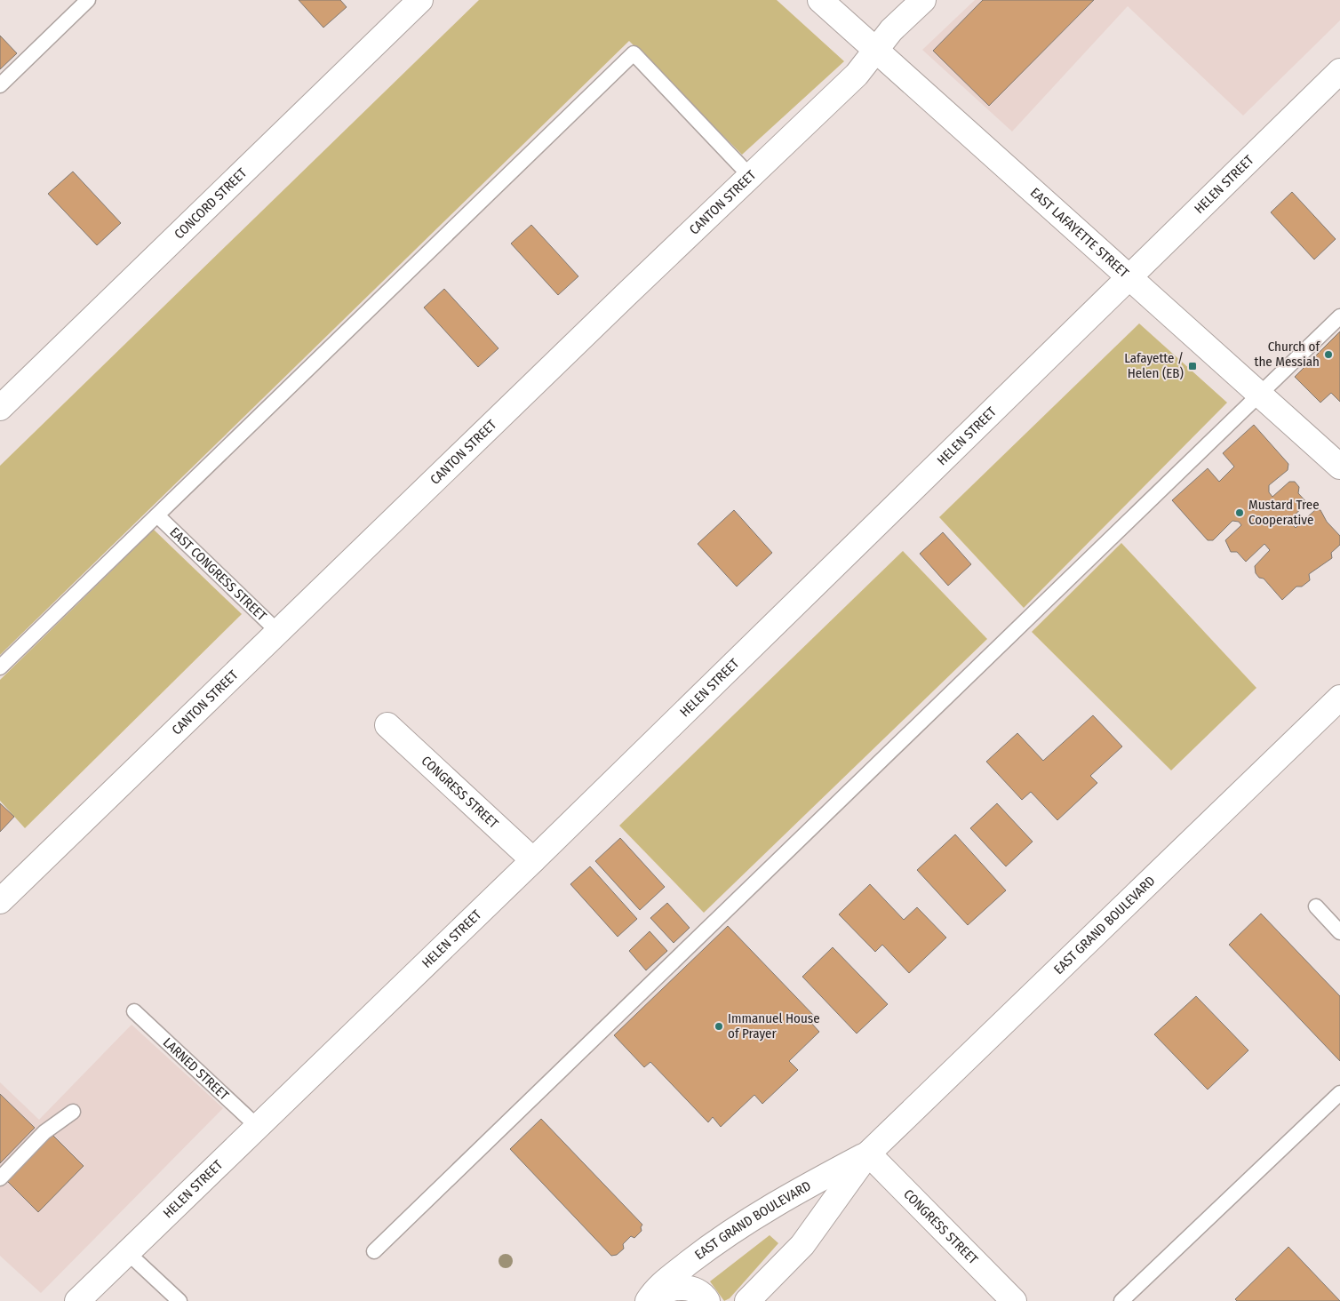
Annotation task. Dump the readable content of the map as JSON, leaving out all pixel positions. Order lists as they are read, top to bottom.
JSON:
{
  "streets": {
    "street": [
      "HELEN STREET",
      "CANTON STREET",
      "CONCORD STREET",
      "EAST LAFAYETTE STREET",
      "CONGRESS STREET",
      "EAST GRAND BOULEVARD"
    ],
    "lane": ["EAST CONGRESS STREET", "LARNED STREET"]
  },
  "crossings": [
    ["HELEN STREET", "EAST LAFAYETTE STREET"],
    ["HELEN STREET", "CONGRESS STREET"],
    ["HELEN STREET", "LARNED STREET"],
    ["CANTON STREET", "EAST LAFAYETTE STREET"],
    ["CANTON STREET", "EAST CONGRESS STREET"],
    ["CONGRESS STREET", "EAST GRAND BOULEVARD"]
  ],
  "places": {
    "other": ["Church of the Messiah", "Mustard Tree Cooperative", "Immanuel House of Prayer"],
    "transit": ["Lafayette / Helen (EB)"]
  }
}
